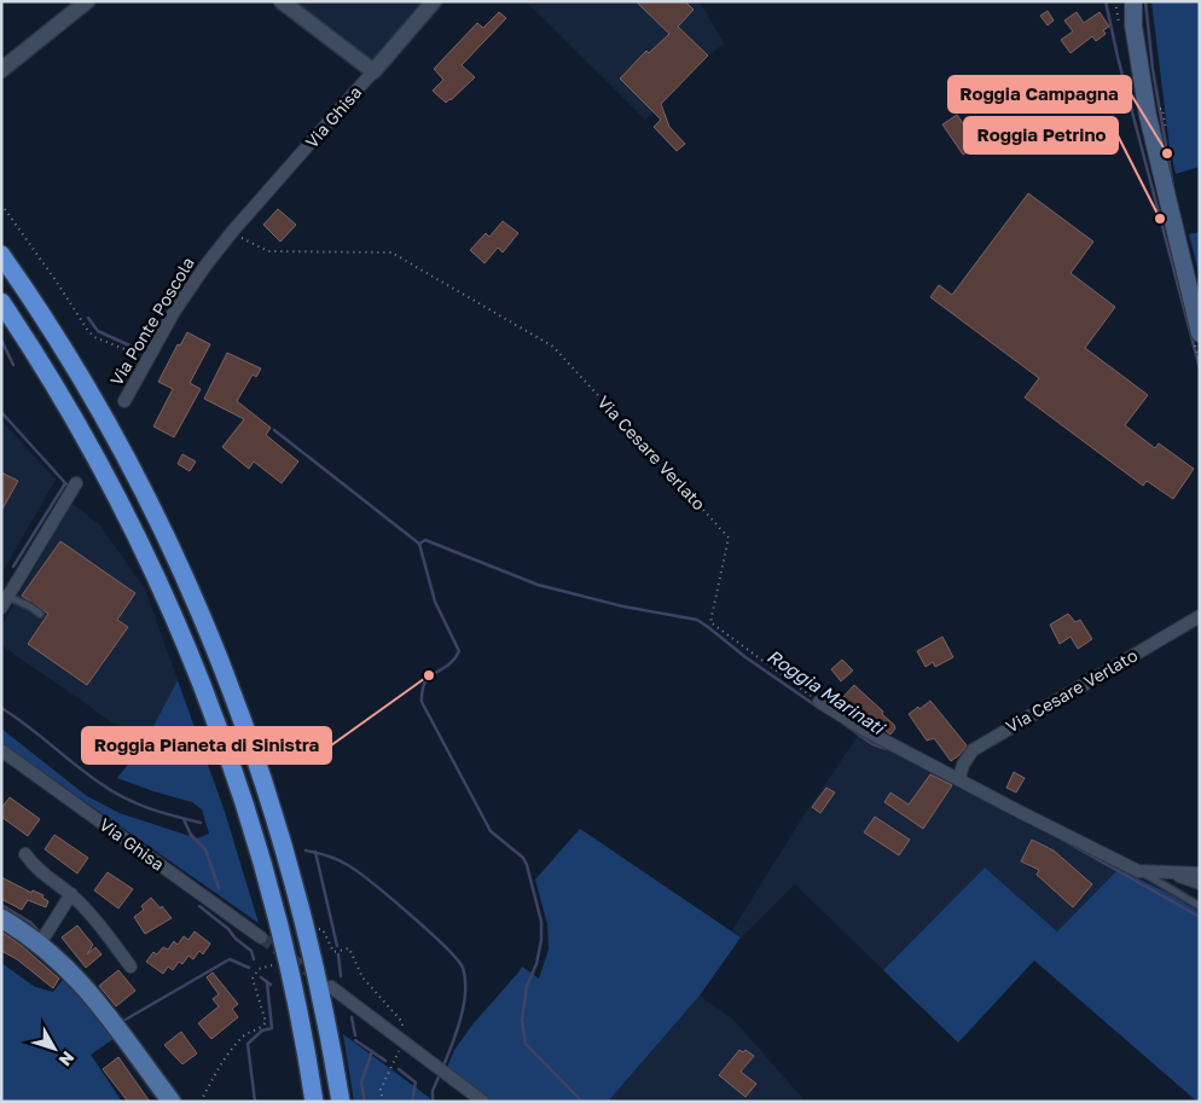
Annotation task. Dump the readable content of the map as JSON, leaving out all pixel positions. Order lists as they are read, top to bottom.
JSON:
{
  "streets": {
    "street": ["Via Ghisa", "Via Ponte Poscola", "Via Cesare Verlato"]
  },
  "crossings": [
    ["Via Ghisa", "Via Ponte Poscola"],
    ["Via Ghisa", "Via Cesare Verlato"],
    ["Via Ponte Poscola", "Via Cesare Verlato"]
  ],
  "water": ["Roggia Marinati"],
  "places": ["Roggia Campagna", "Roggia Petrino", "Roggia Pianeta di Sinistra"],
  "north": "bottom right"
}
